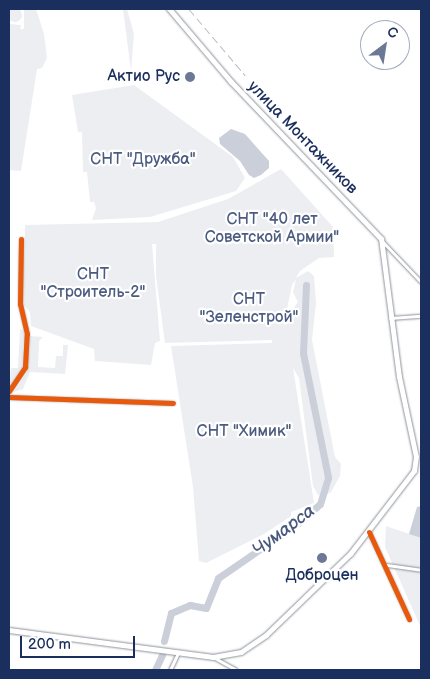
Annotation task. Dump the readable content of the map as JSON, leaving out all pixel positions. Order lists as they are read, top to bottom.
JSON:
{
  "streets": {
    "main road": ["улица Монтажников"]
  },
  "water": ["Чумарса"],
  "parks": [
    "СНТ \"Дружба\"",
    "СНТ \"40 лет Советской Армии\"",
    "СНТ \"Строитель-2\"",
    "СНТ \"Зеленстрой\"",
    "СНТ \"Химик\""
  ],
  "places": ["Актио Рус", "Доброцен"],
  "scale_bar": "200 m",
  "north": "top right"
}
